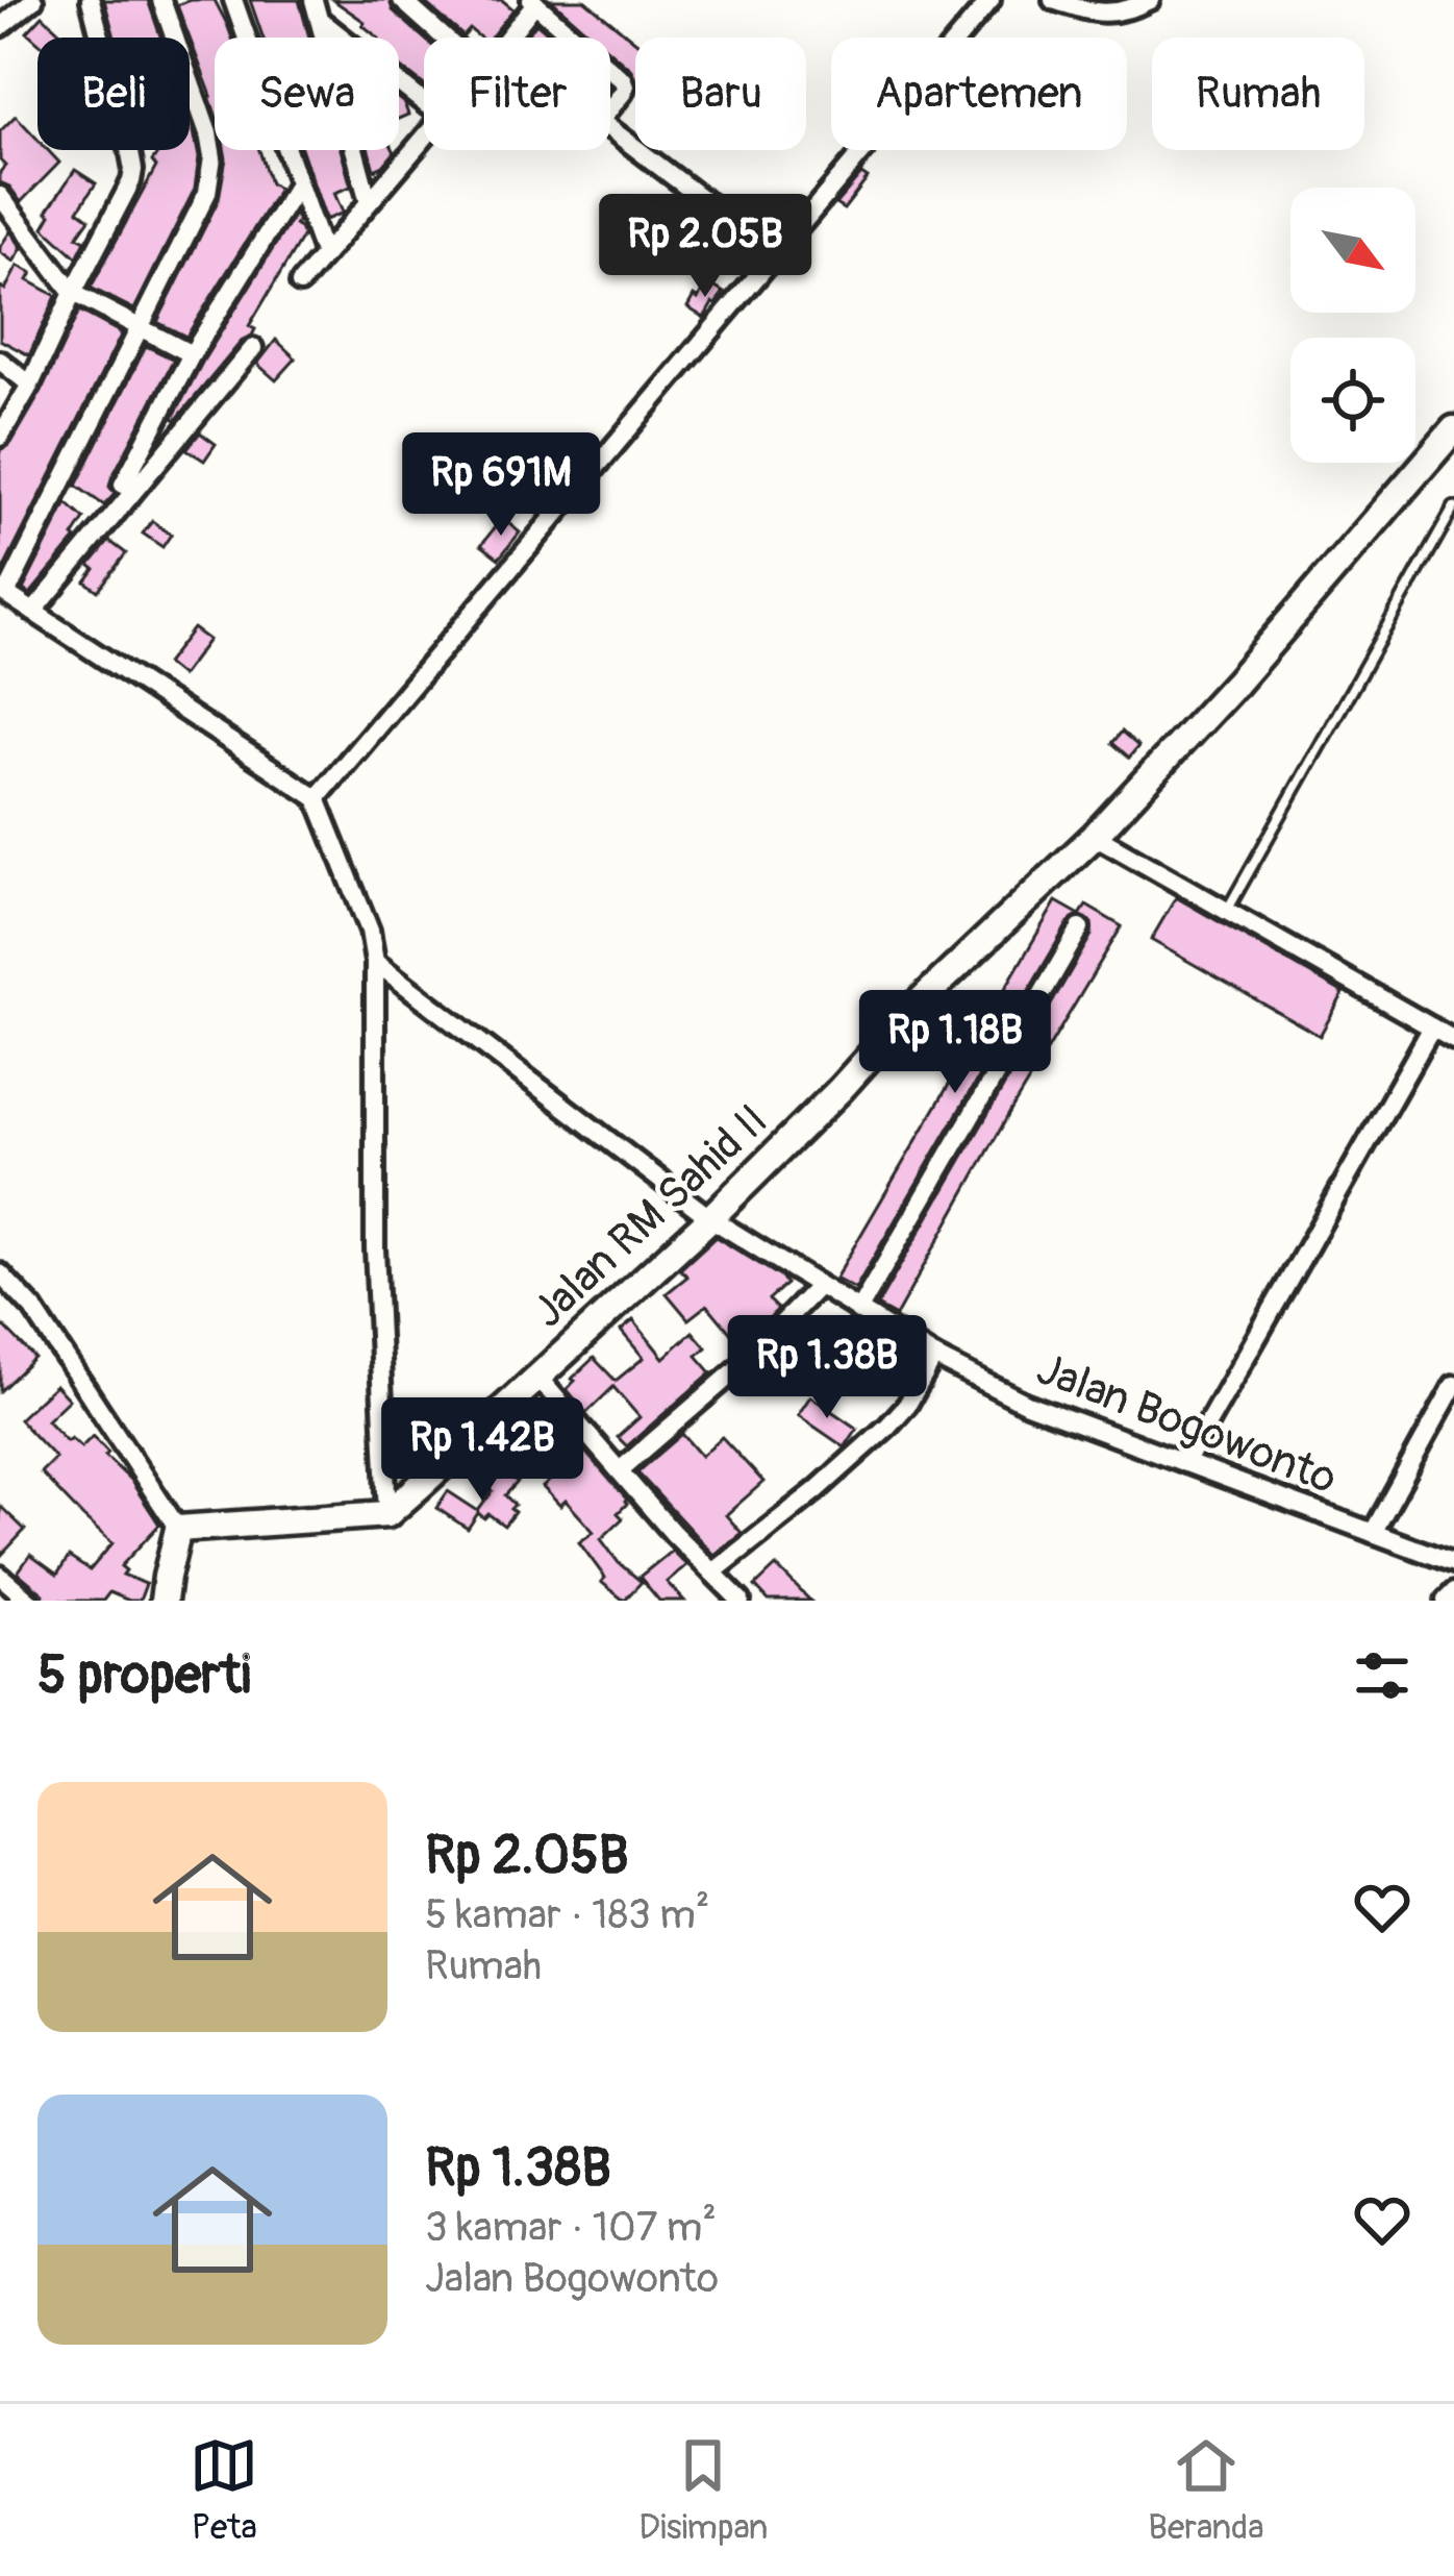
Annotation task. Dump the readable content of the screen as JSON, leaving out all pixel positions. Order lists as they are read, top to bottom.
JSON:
{
  "streets": {
    "street": ["Jalan RM Sahid II", "Jalan Bogowonto"]
  },
  "crossings": [
    ["Jalan RM Sahid II", "Jalan Bogowonto"]
  ],
  "north": "bottom right",
  "page": {
    "chip": [
      "Beli",
      "Sewa",
      "Filter",
      "Baru",
      "Apartemen",
      "Rumah"
    ],
    "price": [
      "Rp 2.05B",
      "Rp 691M",
      "Rp 1.18B",
      "Rp 1.38B",
      "Rp 1.42B"
    ],
    "heading": "5 properti",
    "list": [
      {
        "name": "Rp 2.05B",
        "note": "5 kamar · 183 m² · Rumah"
      },
      {
        "name": "Rp 1.38B",
        "note": "3 kamar · 107 m² · Jalan Bogowonto"
      }
    ],
    "tabs": ["Peta", "Disimpan", "Beranda"]
  }
}
